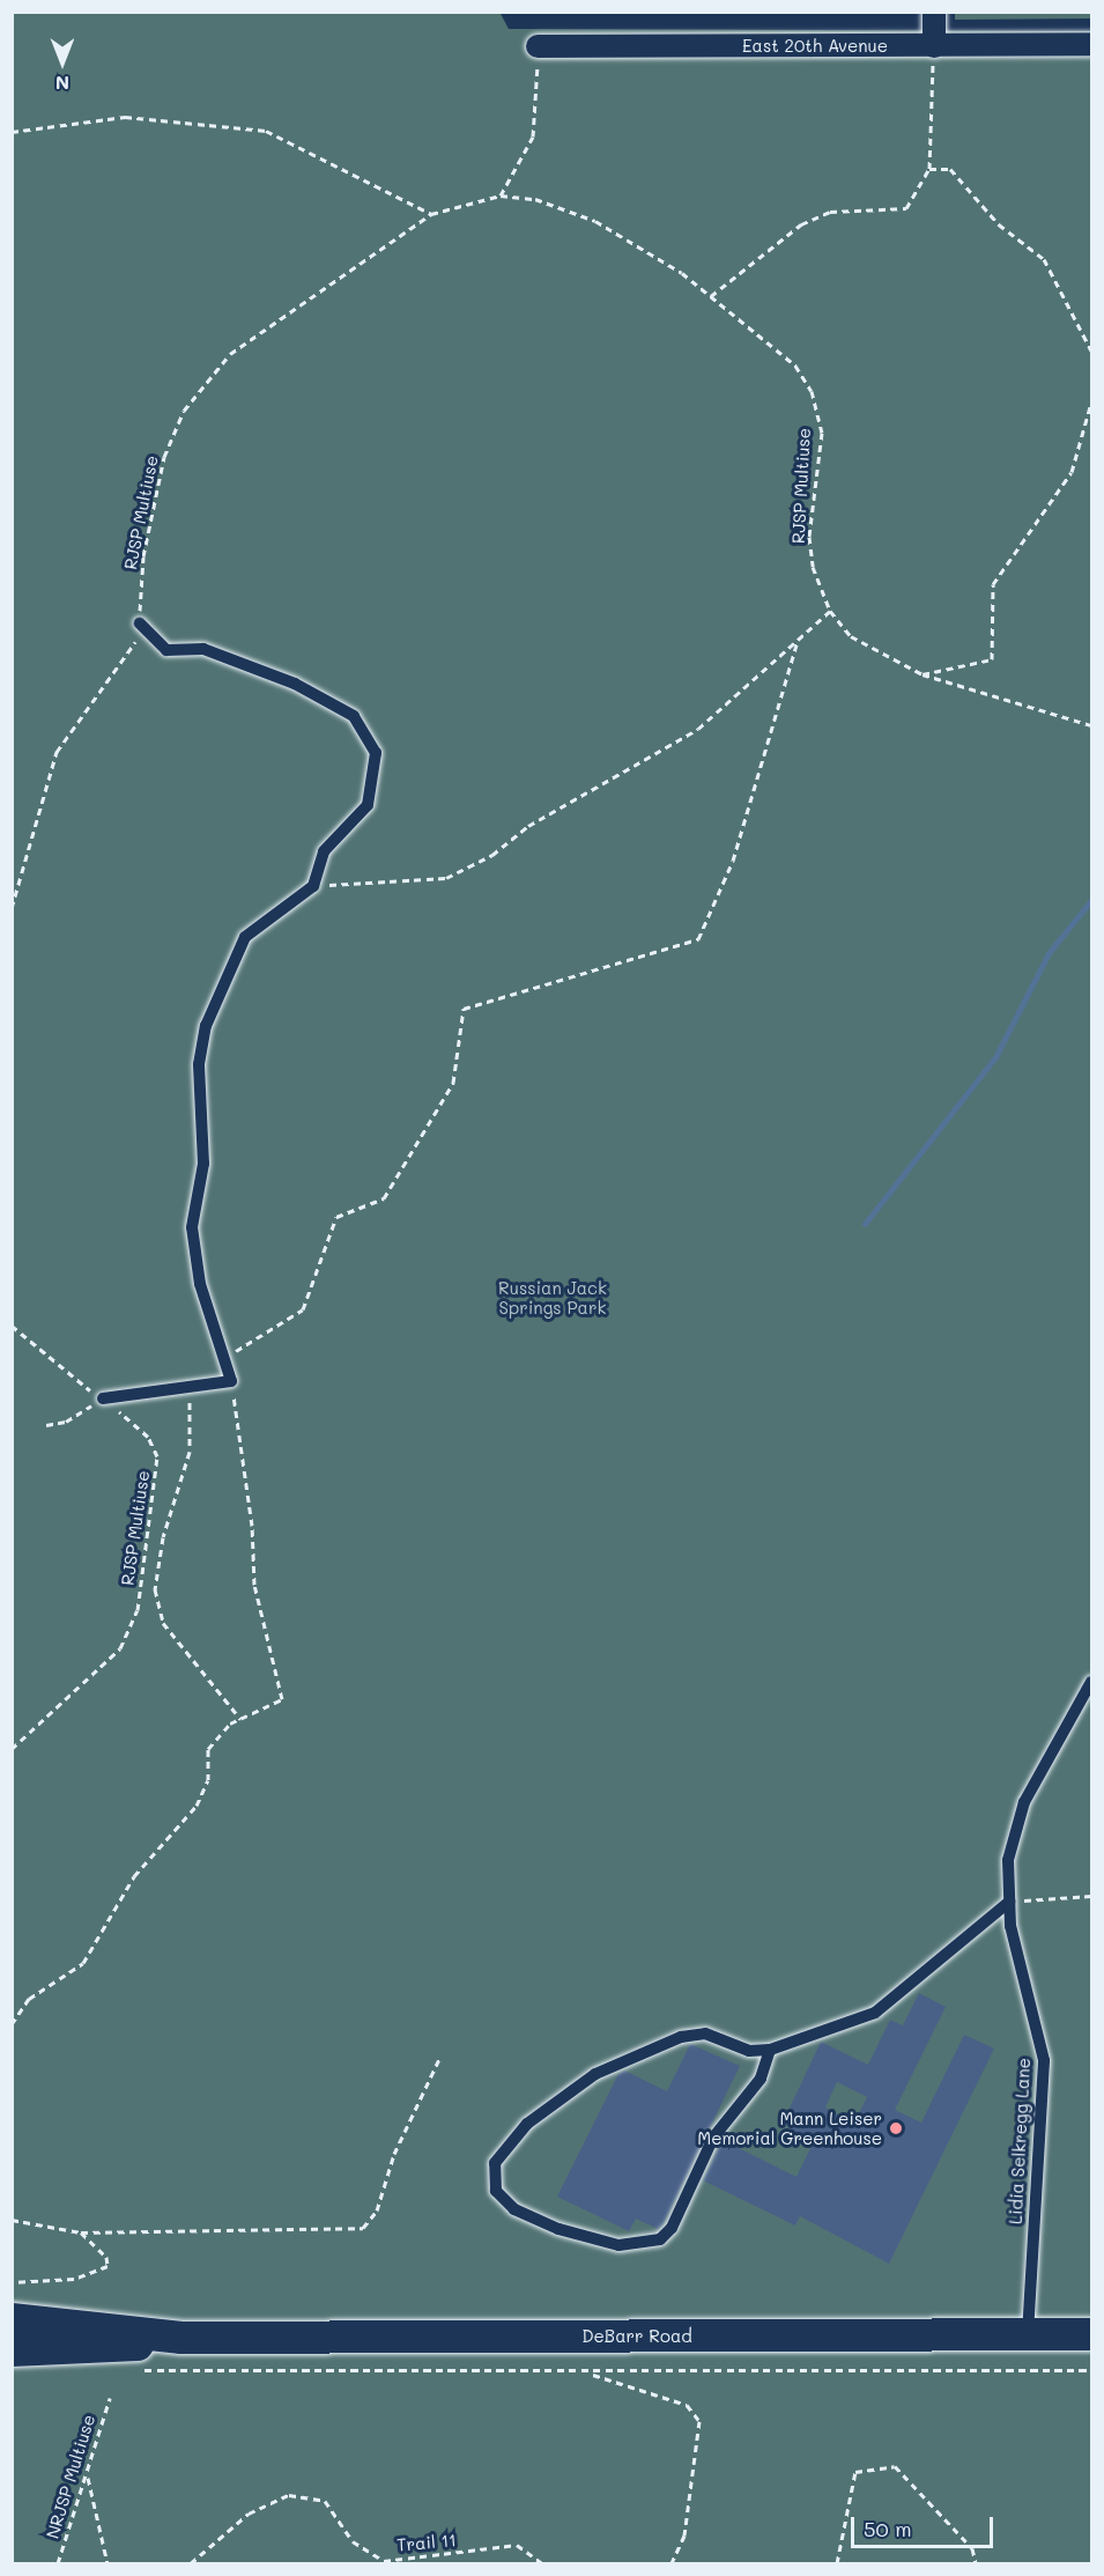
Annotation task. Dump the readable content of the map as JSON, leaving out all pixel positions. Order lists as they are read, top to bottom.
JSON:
{
  "streets": {
    "main road": ["DeBarr Road"],
    "street": ["East 20th Avenue"],
    "lane": ["Lidia Selkregg Lane"],
    "path": ["RJSP Multiuse", "NRJSP Multiuse", "Trail 11"]
  },
  "crossings": [
    ["Lidia Selkregg Lane", "DeBarr Road"]
  ],
  "parks": ["Russian Jack Springs Park"],
  "places": ["Mann Leiser Memorial Greenhouse"],
  "scale_bar": "50 m",
  "north": "bottom"
}
